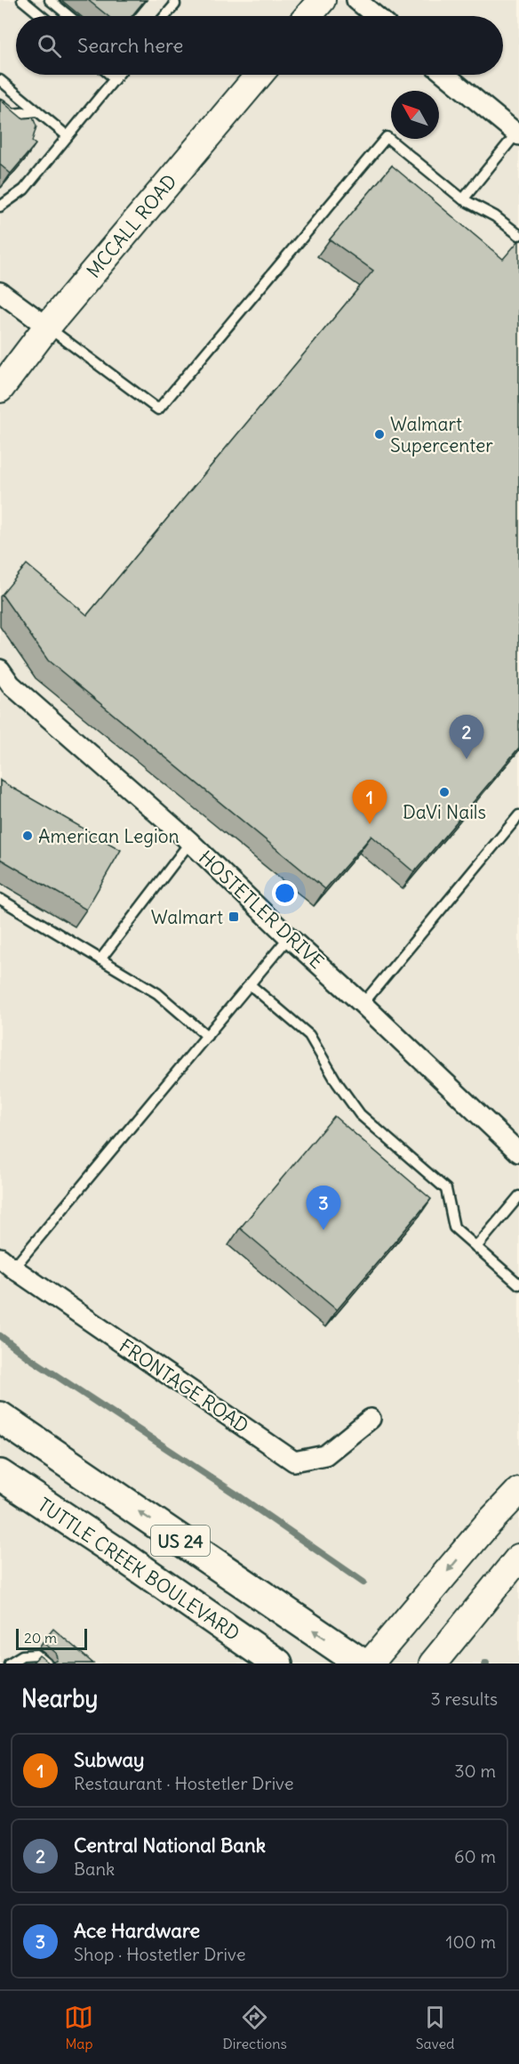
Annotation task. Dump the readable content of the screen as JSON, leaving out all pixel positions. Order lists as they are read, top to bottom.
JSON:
{
  "streets": {
    "highway": ["US 24", "TUTTLE CREEK BOULEVARD"],
    "main road": ["MCCALL ROAD"],
    "street": ["HOSTETLER DRIVE", "FRONTAGE ROAD"]
  },
  "places": {
    "other": ["Walmart Supercenter", "DaVi Nails", "American Legion"],
    "transit": ["Walmart"]
  },
  "scale_bar": "20 m",
  "north": "top left",
  "page": {
    "search": "Search here",
    "pins": ["2", "1", "3"],
    "scale": "20 m",
    "heading": ["Nearby", "3 results"],
    "list": [
      {
        "mark": "1",
        "name": "Subway",
        "note": "Restaurant · Hostetler Drive",
        "value": "30 m"
      },
      {
        "mark": "2",
        "name": "Central National Bank",
        "note": "Bank",
        "value": "60 m"
      },
      {
        "mark": "3",
        "name": "Ace Hardware",
        "note": "Shop · Hostetler Drive",
        "value": "100 m"
      }
    ],
    "nav": ["Map", "Directions", "Saved"]
  }
}
